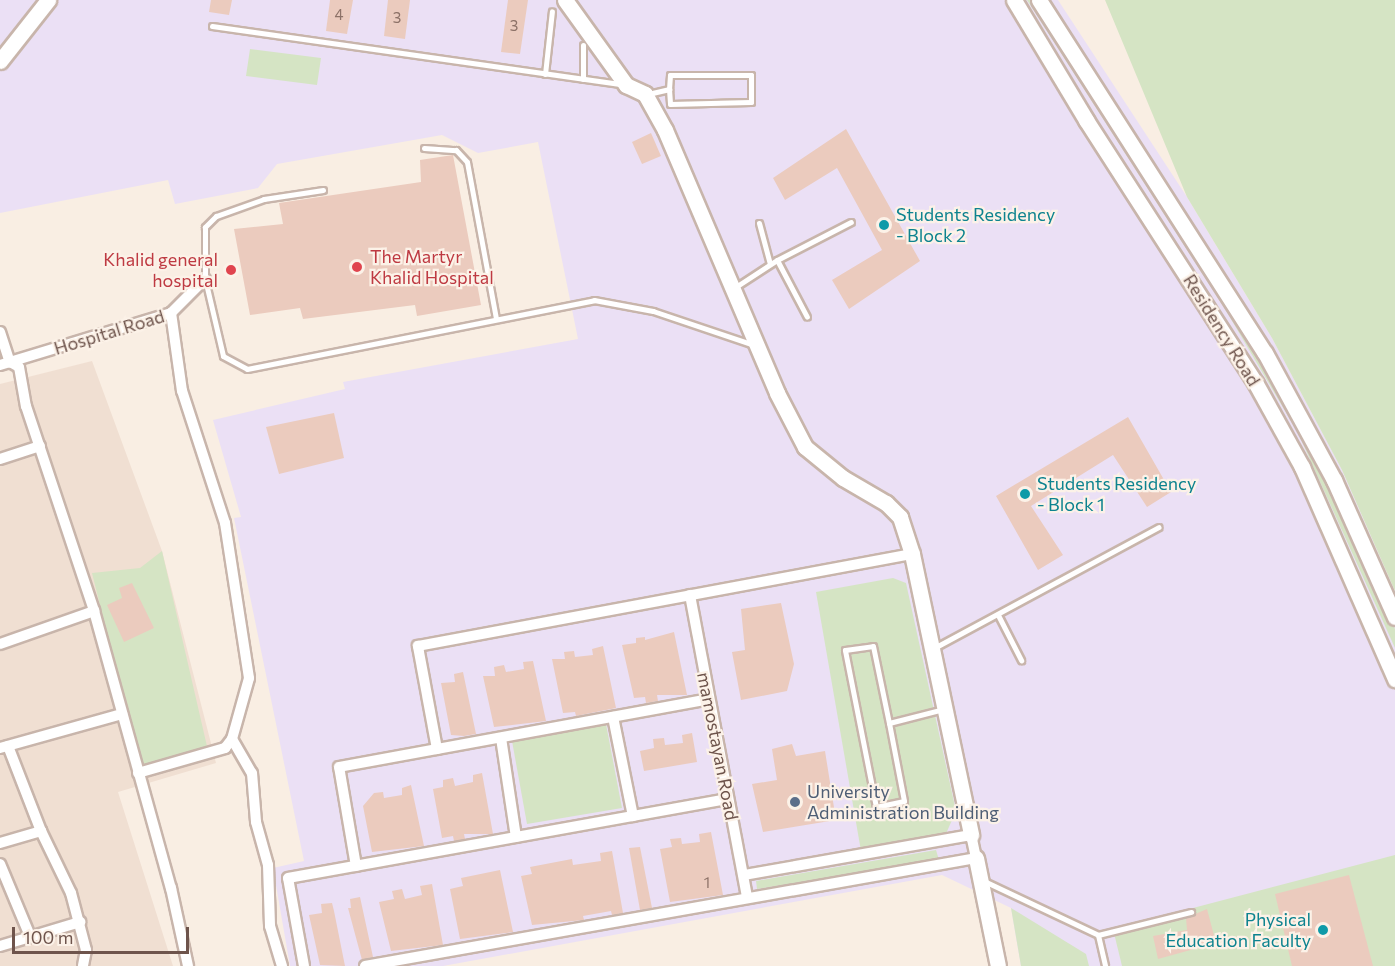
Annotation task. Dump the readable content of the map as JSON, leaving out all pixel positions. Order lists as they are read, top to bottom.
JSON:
{
  "streets": {
    "street": ["Residency Road", "Hospital Road", "mamostayan Road"]
  },
  "places": [
    "Students Residency - Block 2",
    "The Martyr Khalid Hospital",
    "Khalid general hospital",
    "Students Residency - Block 1",
    "University Administration Building",
    "Physical Education Faculty"
  ],
  "house_numbers": [
    "4",
    "3",
    "3",
    "1"
  ],
  "scale_bar": "100 m"
}
